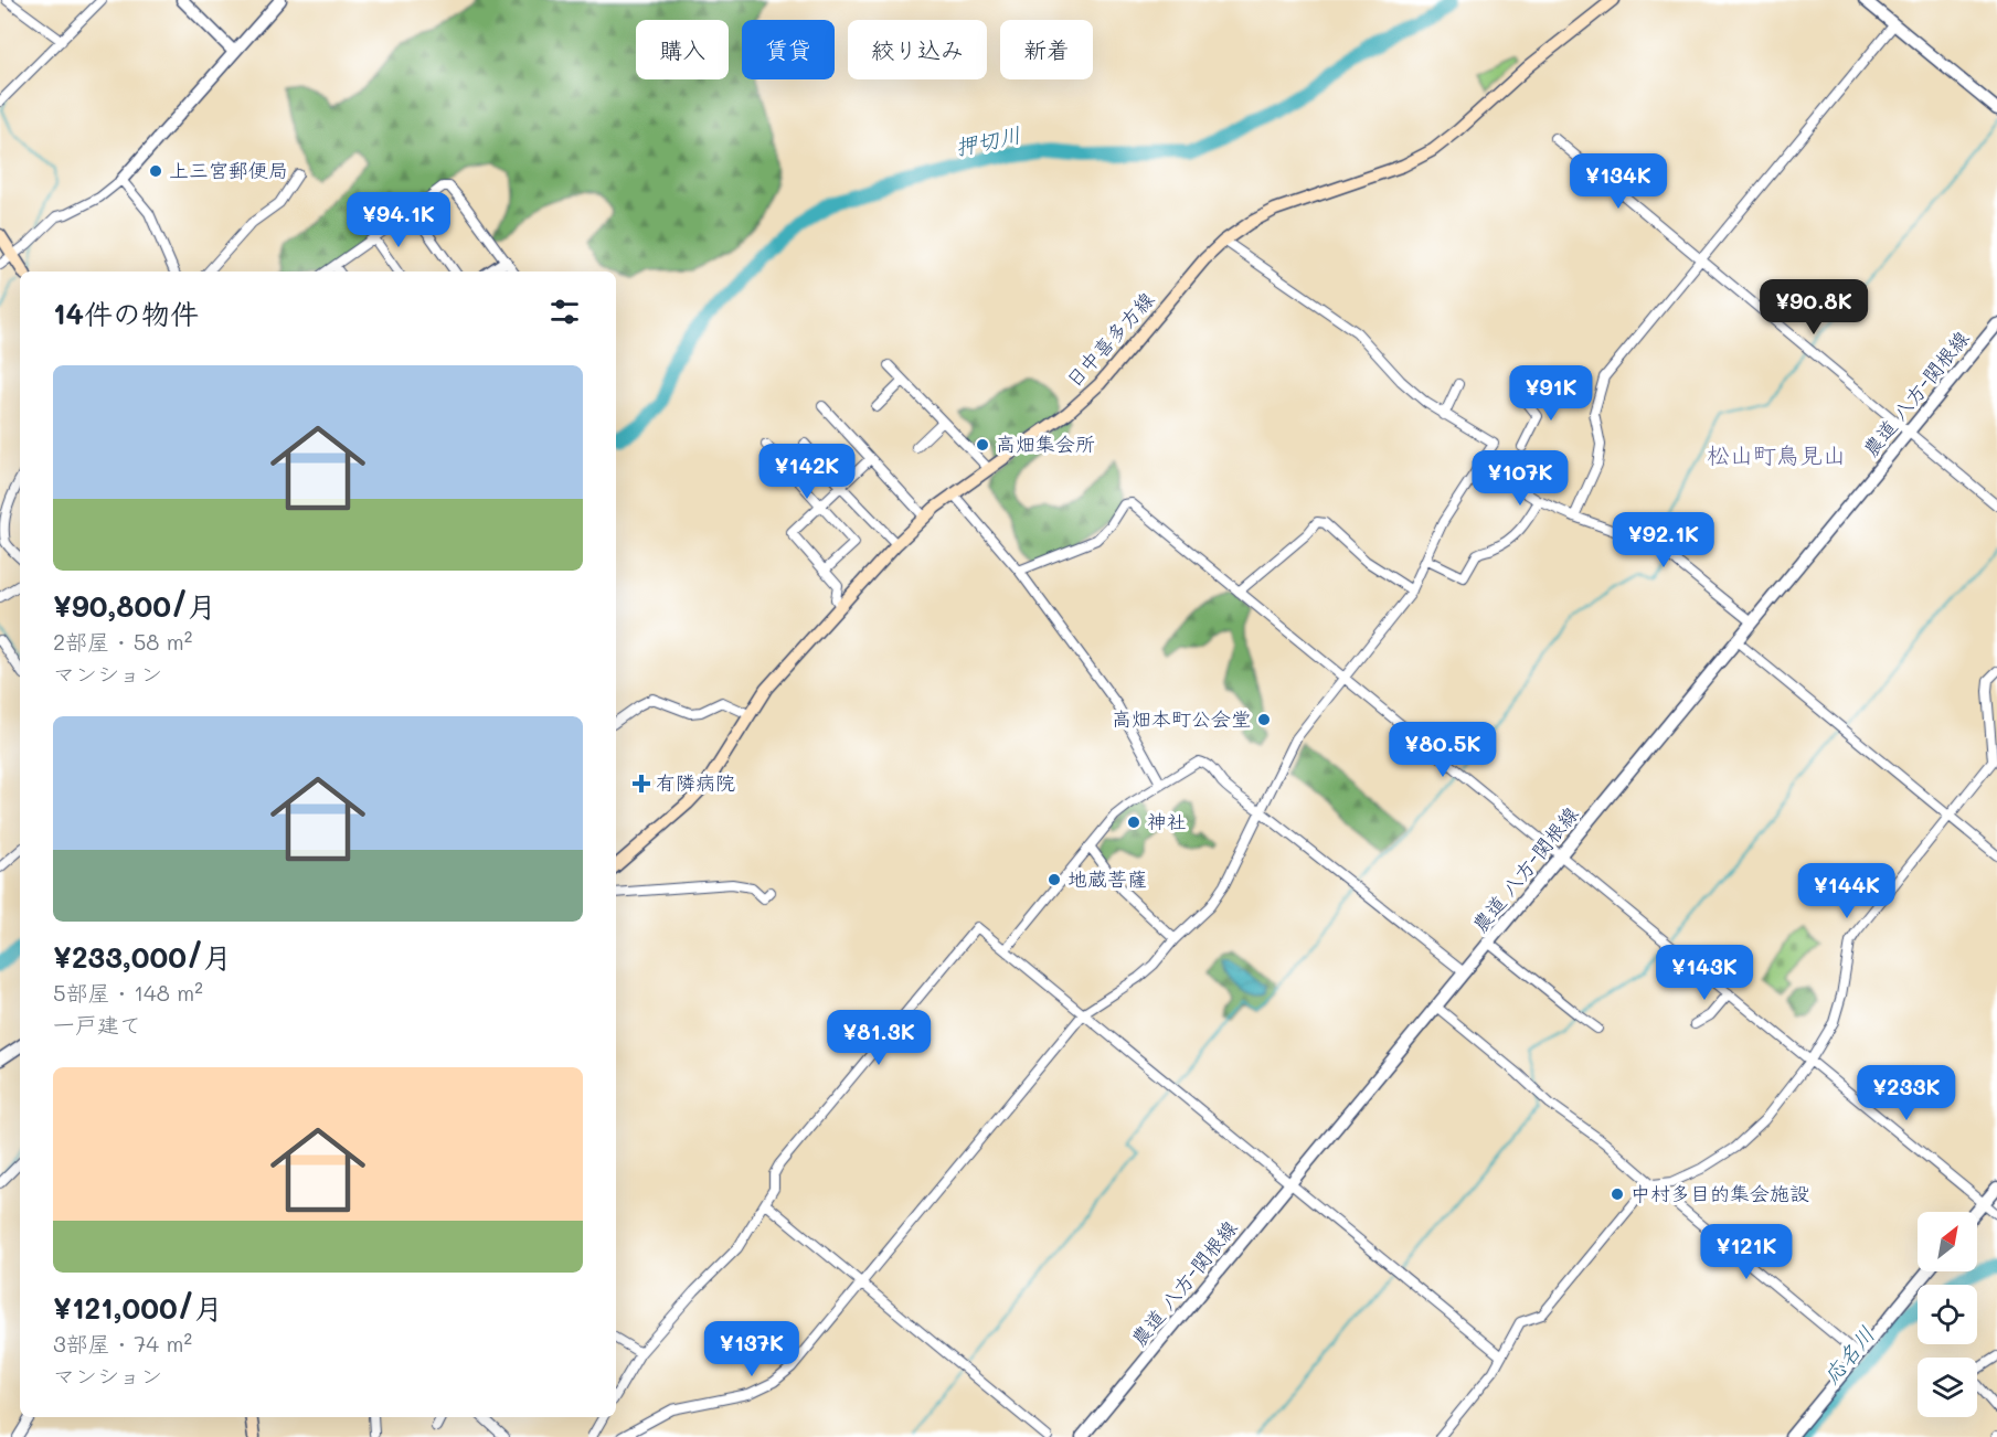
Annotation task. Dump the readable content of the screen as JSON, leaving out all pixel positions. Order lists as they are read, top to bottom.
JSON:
{
  "streets": {
    "main road": ["日中喜多方線"],
    "street": ["農道 八方-関根線"]
  },
  "districts": ["松山町鳥見山"],
  "water": ["押切川", "応名川"],
  "places": {
    "other": [
      "上三宮郵便局",
      "高畑集会所",
      "高畑本町公会堂",
      "神社",
      "地蔵菩薩",
      "中村多目的集会施設"
    ],
    "health": ["有隣病院"]
  },
  "north": "top right",
  "page": {
    "chip": [
      "購入",
      "賃貸",
      "絞り込み",
      "新着"
    ],
    "price": [
      "¥134K",
      "¥94.1K",
      "¥90.8K",
      "¥91K",
      "¥142K",
      "¥107K",
      "¥92.1K",
      "¥80.5K",
      "¥144K",
      "¥143K",
      "¥81.3K",
      "¥233K",
      "¥121K",
      "¥137K"
    ],
    "heading": "14件の物件",
    "list": [
      {
        "name": "¥90,800/月",
        "note": "2部屋 · 58 m² · マンション"
      },
      {
        "name": "¥233,000/月",
        "note": "5部屋 · 148 m² · 一戸建て"
      },
      {
        "name": "¥121,000/月",
        "note": "3部屋 · 74 m² · マンション"
      }
    ]
  }
}
